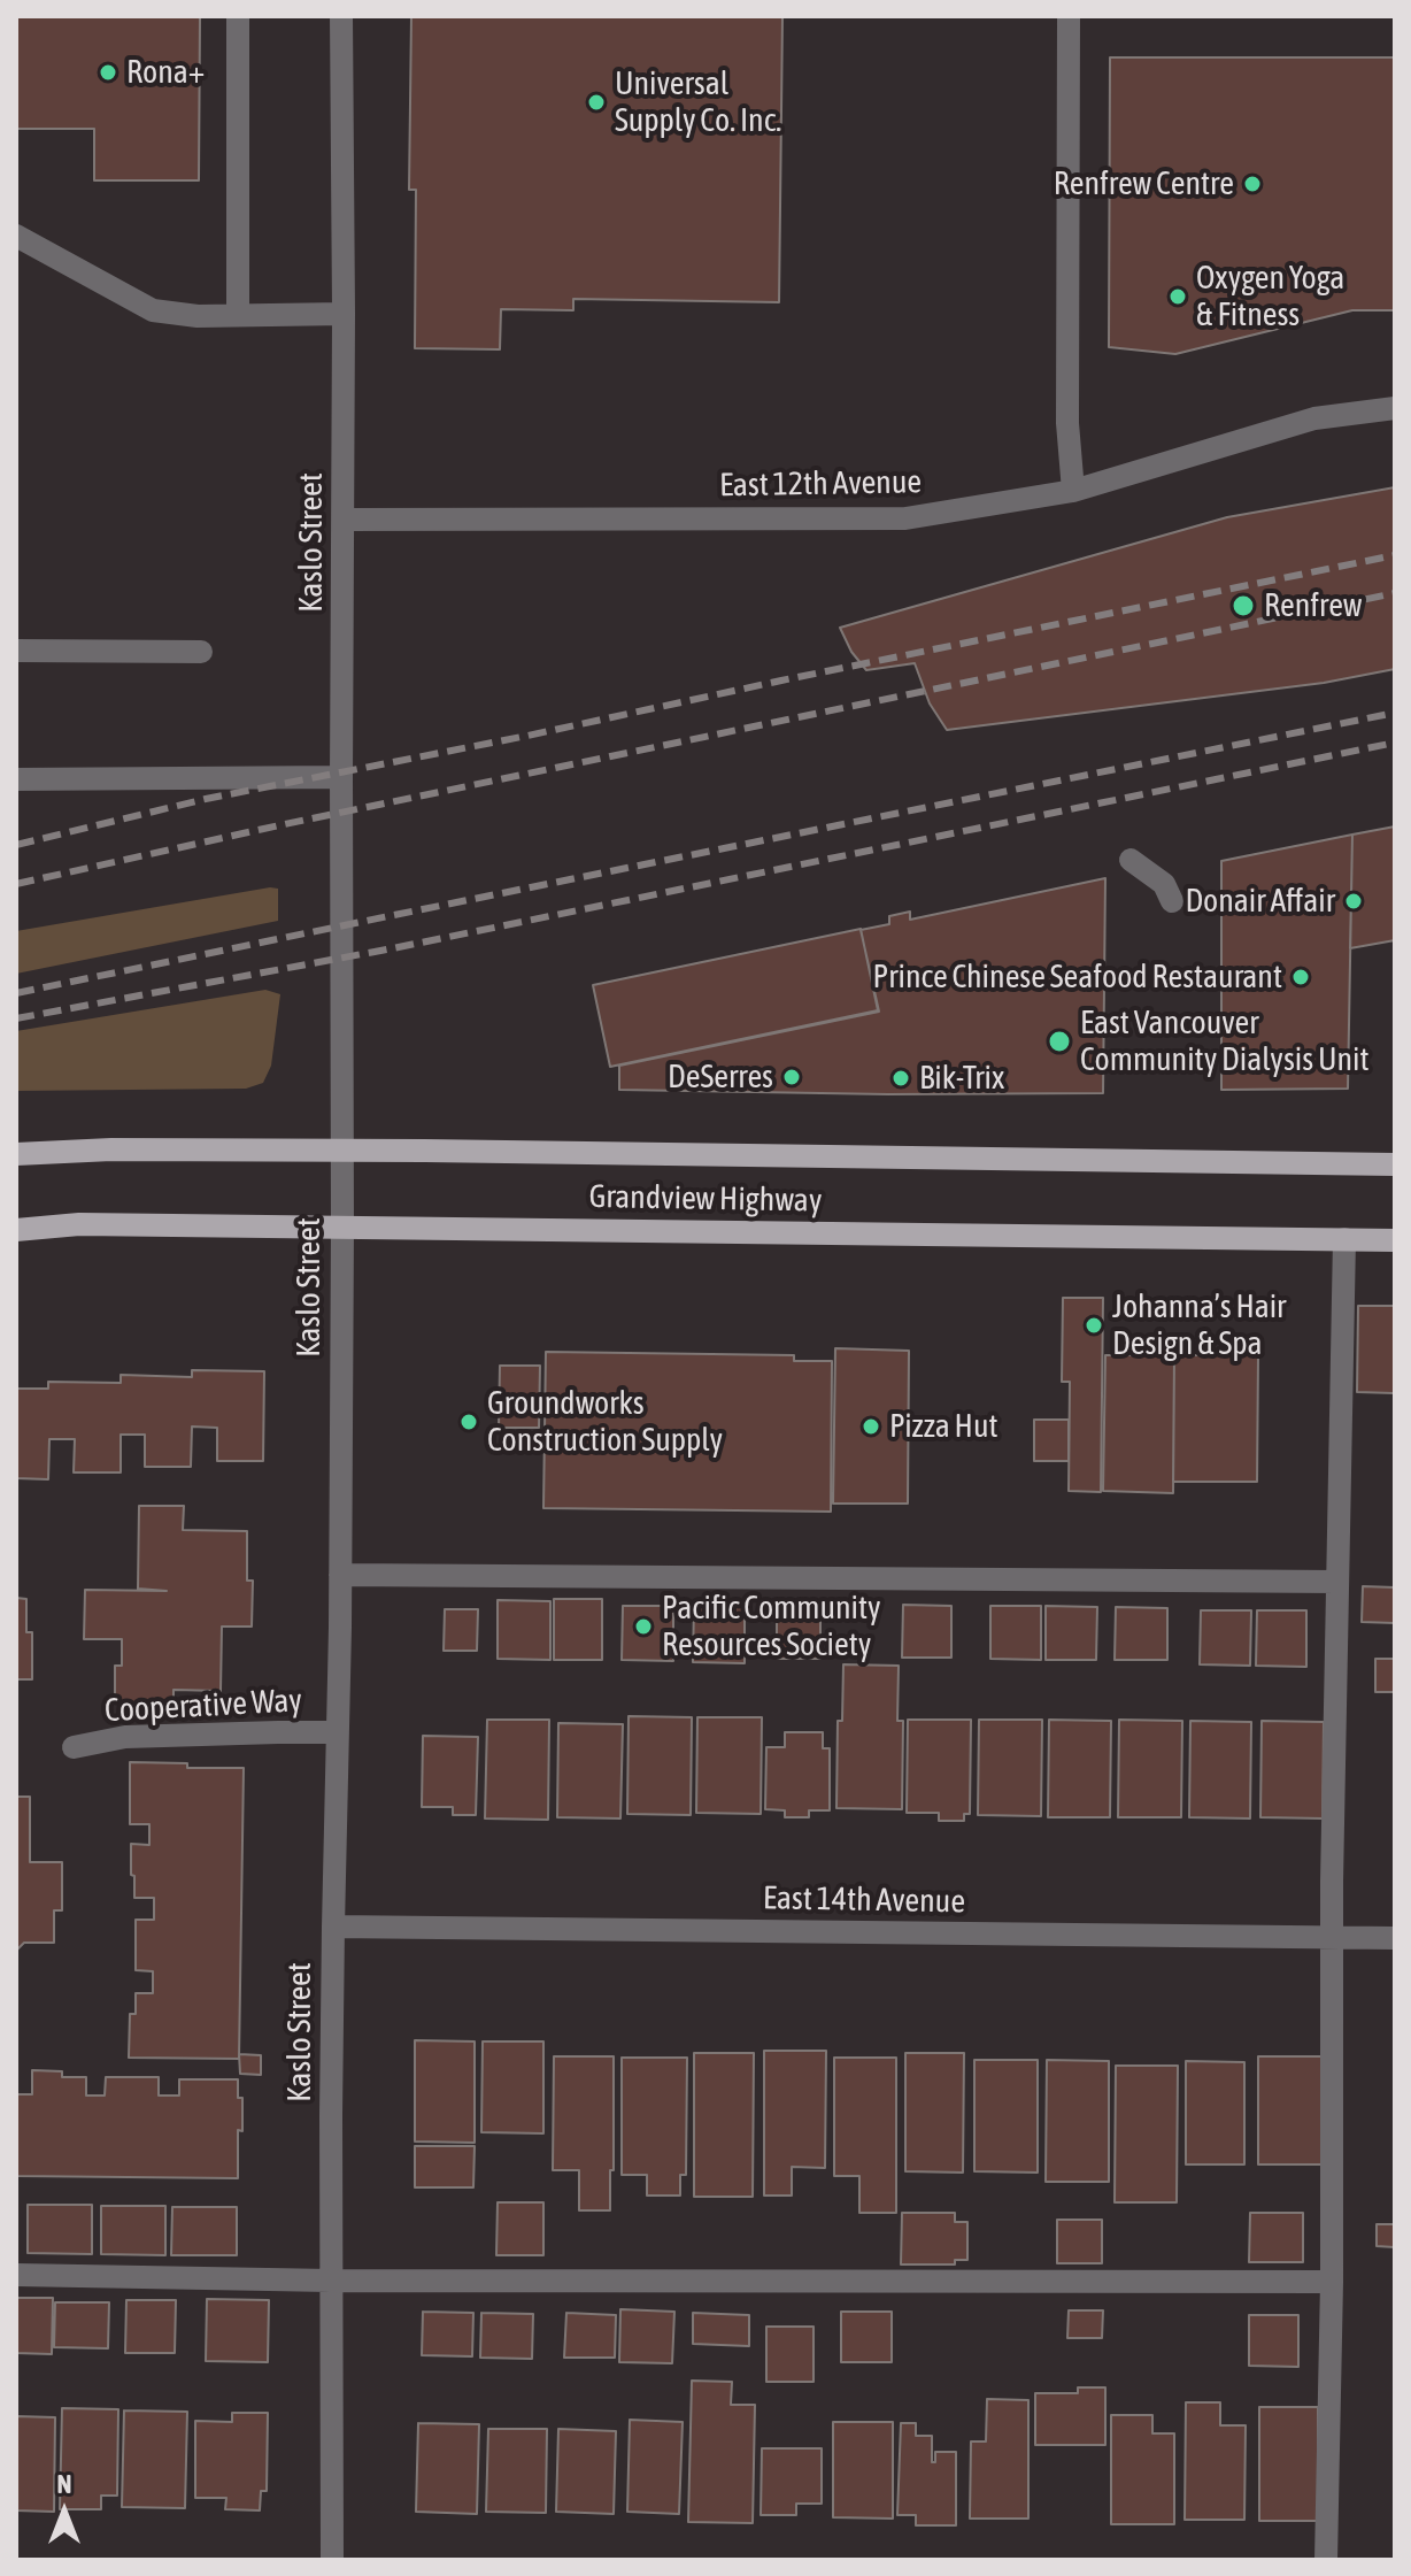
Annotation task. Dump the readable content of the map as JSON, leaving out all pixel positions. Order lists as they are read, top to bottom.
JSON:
{
  "streets": {
    "main road": ["Grandview Highway"],
    "street": [
      "East 12th Avenue",
      "Kaslo Street",
      "Cooperative Way",
      "East 14th Avenue"
    ]
  },
  "crossings": [
    ["East 12th Avenue", "Kaslo Street"],
    ["Kaslo Street", "Grandview Highway"],
    ["Kaslo Street", "Cooperative Way"],
    ["Kaslo Street", "East 14th Avenue"]
  ],
  "places": [
    "Rona+",
    "Universal Supply Co. Inc.",
    "Renfrew Centre",
    "Oxygen Yoga & Fitness",
    "Renfrew",
    "Donair Affair",
    "Prince Chinese Seafood Restaurant",
    "East Vancouver Community Dialysis Unit",
    "DeSerres",
    "Bik-Trix",
    "Johanna’s Hair Design & Spa",
    "Groundworks Construction Supply",
    "Pizza Hut",
    "Pacific Community Resources Society"
  ],
  "north": "top"
}
